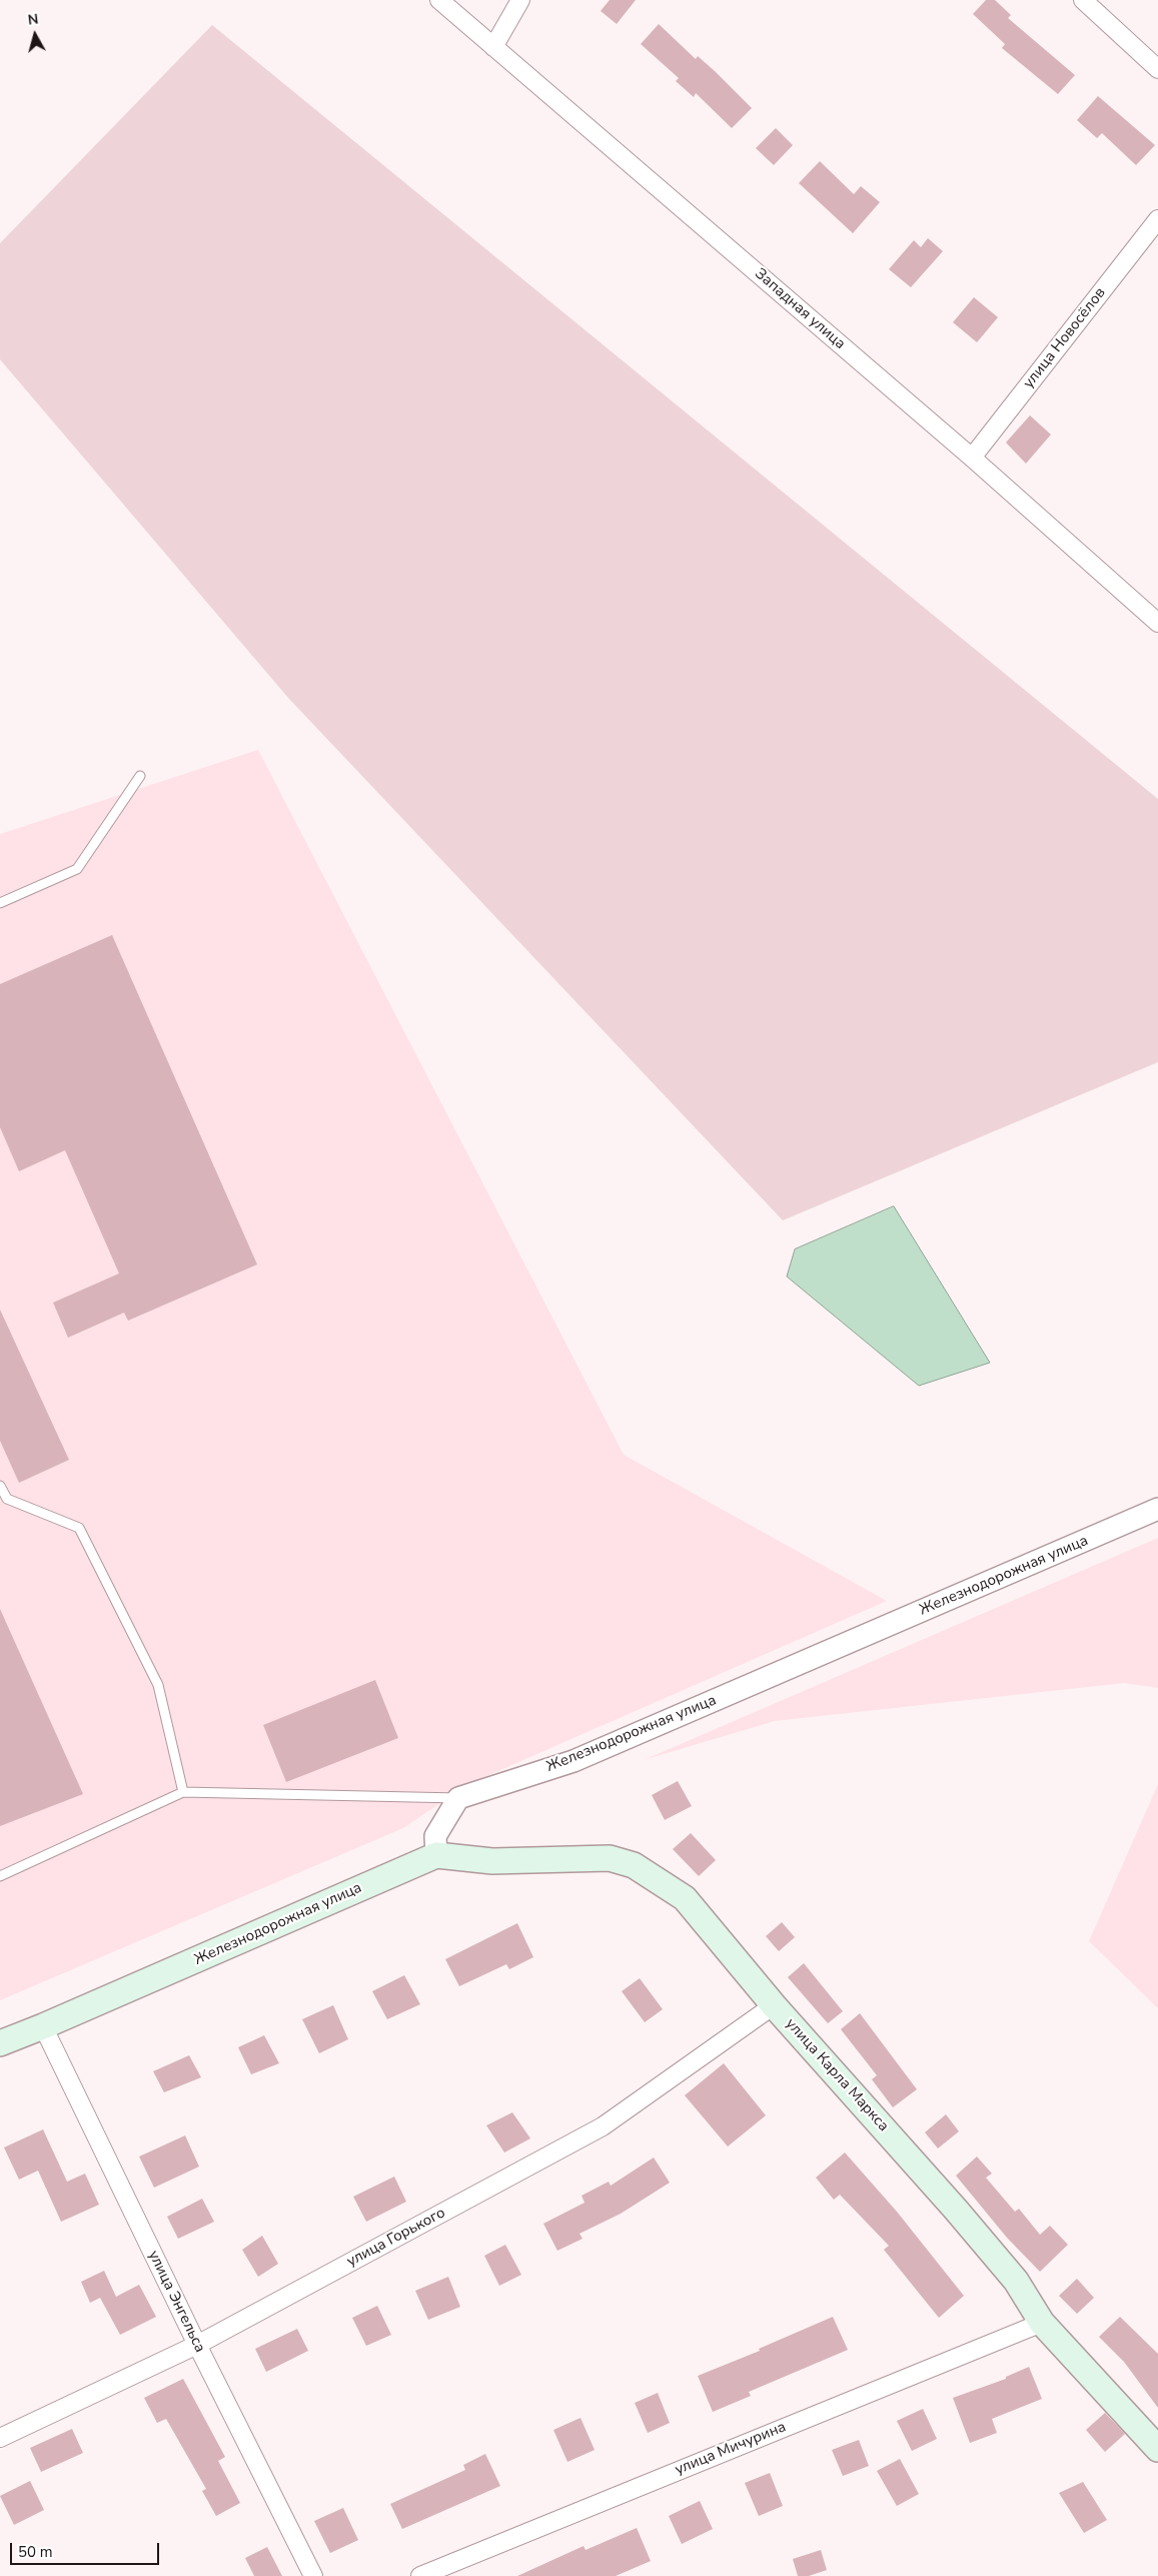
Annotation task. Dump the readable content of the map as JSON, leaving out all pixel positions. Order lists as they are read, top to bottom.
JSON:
{
  "streets": {
    "main road": ["Железнодорожная улица", "улица Карла Маркса"],
    "street": [
      "Западная улица",
      "улица Новосёлов",
      "улица Горького",
      "улица Энгельса",
      "улица Мичурина"
    ]
  },
  "crossings": [
    ["Западная улица", "улица Новосёлов"],
    ["Железнодорожная улица", "улица Карла Маркса"],
    ["Железнодорожная улица", "улица Энгельса"],
    ["улица Карла Маркса", "улица Горького"],
    ["улица Карла Маркса", "улица Мичурина"],
    ["улица Горького", "улица Энгельса"]
  ],
  "scale_bar": "50 m",
  "north": "top"
}
